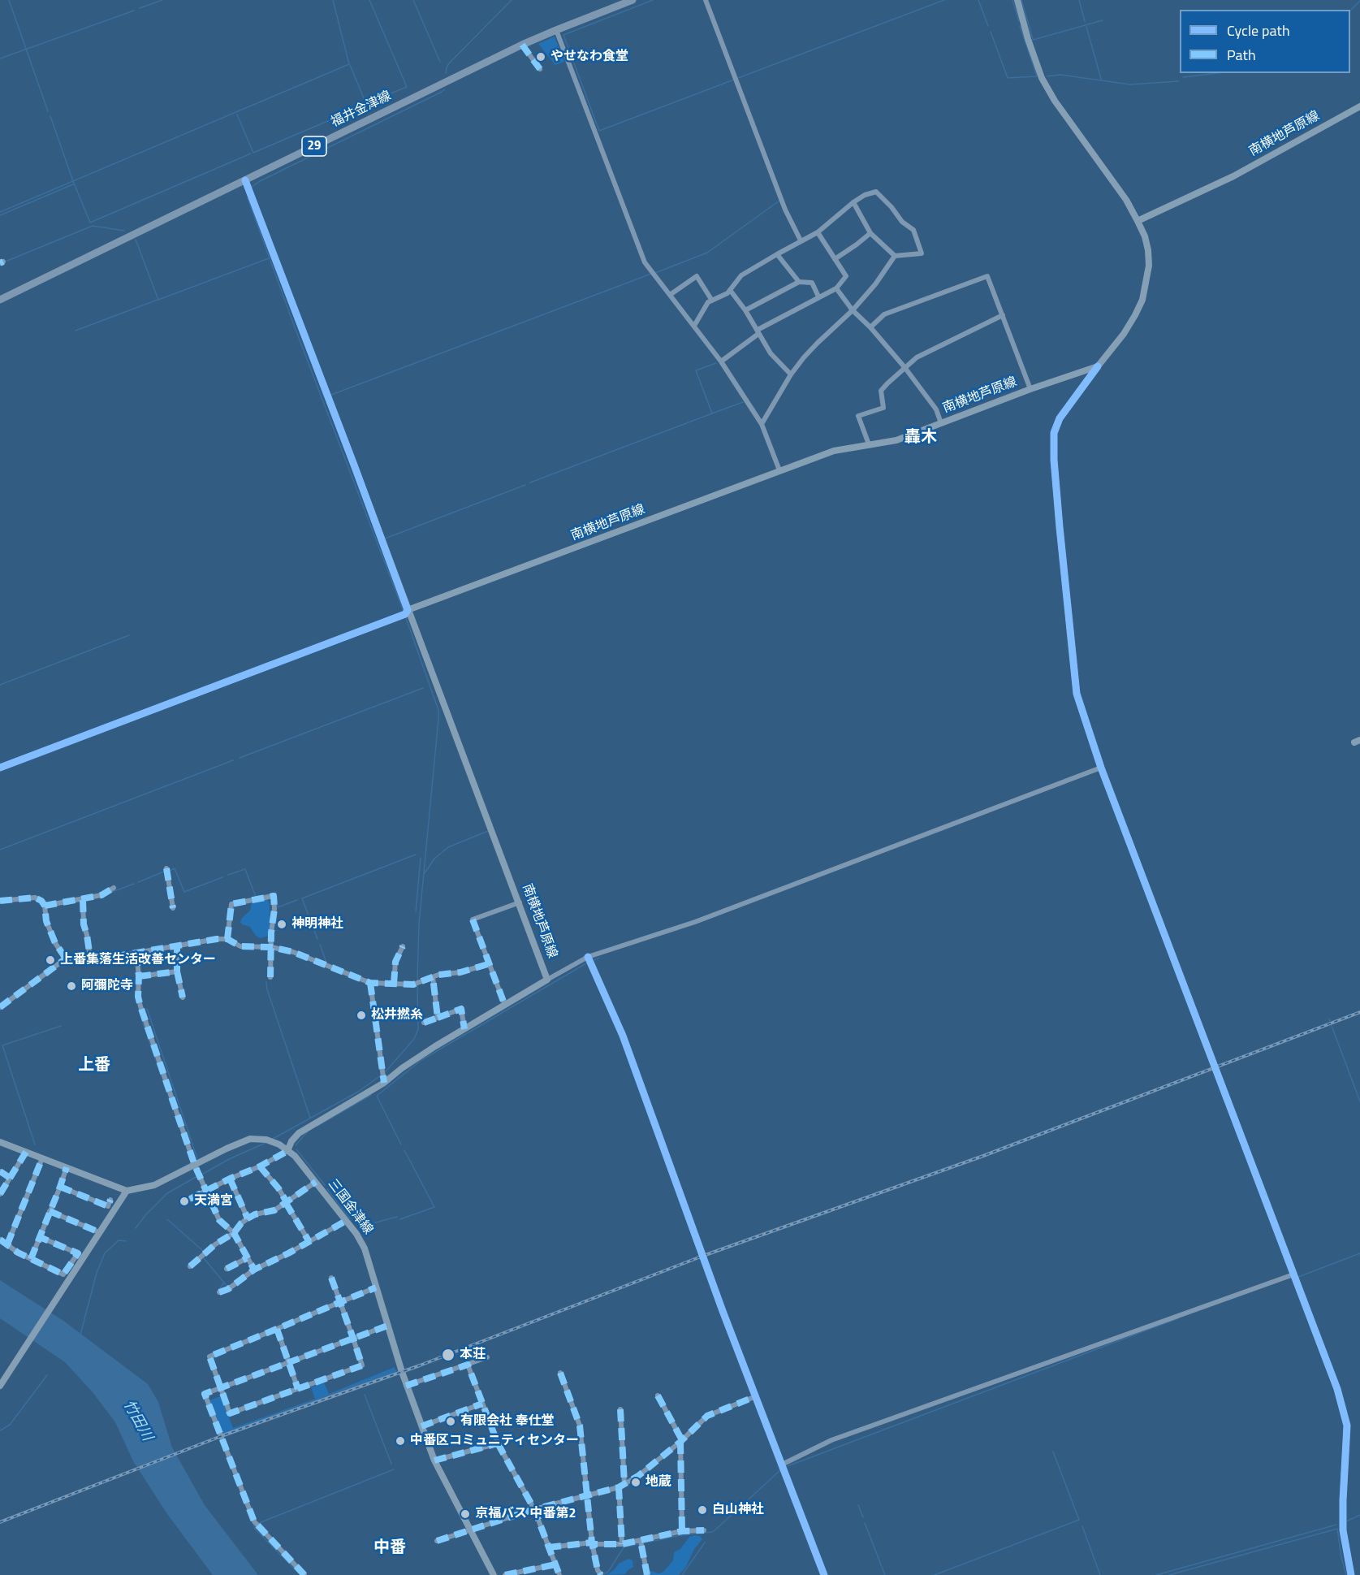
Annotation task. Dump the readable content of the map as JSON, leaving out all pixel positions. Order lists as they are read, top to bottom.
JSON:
{
  "streets": {
    "main road": [
      "福井金津線",
      "南横地芦原線",
      "29",
      "三国金津線"
    ]
  },
  "crossings": [
    ["南横地芦原線", "三国金津線"]
  ],
  "districts": ["轟木", "上番", "中番"],
  "water": ["竹田川"],
  "places": [
    "やせなわ食堂",
    "神明神社",
    "上番集落生活改善センター",
    "阿彌陀寺",
    "松井撚糸",
    "天満宮",
    "本荘",
    "有限会社 奉仕堂",
    "中番区コミュニティセンター",
    "地蔵",
    "白山神社",
    "京福バス 中番第2"
  ],
  "legend": ["Cycle path", "Path"]
}
